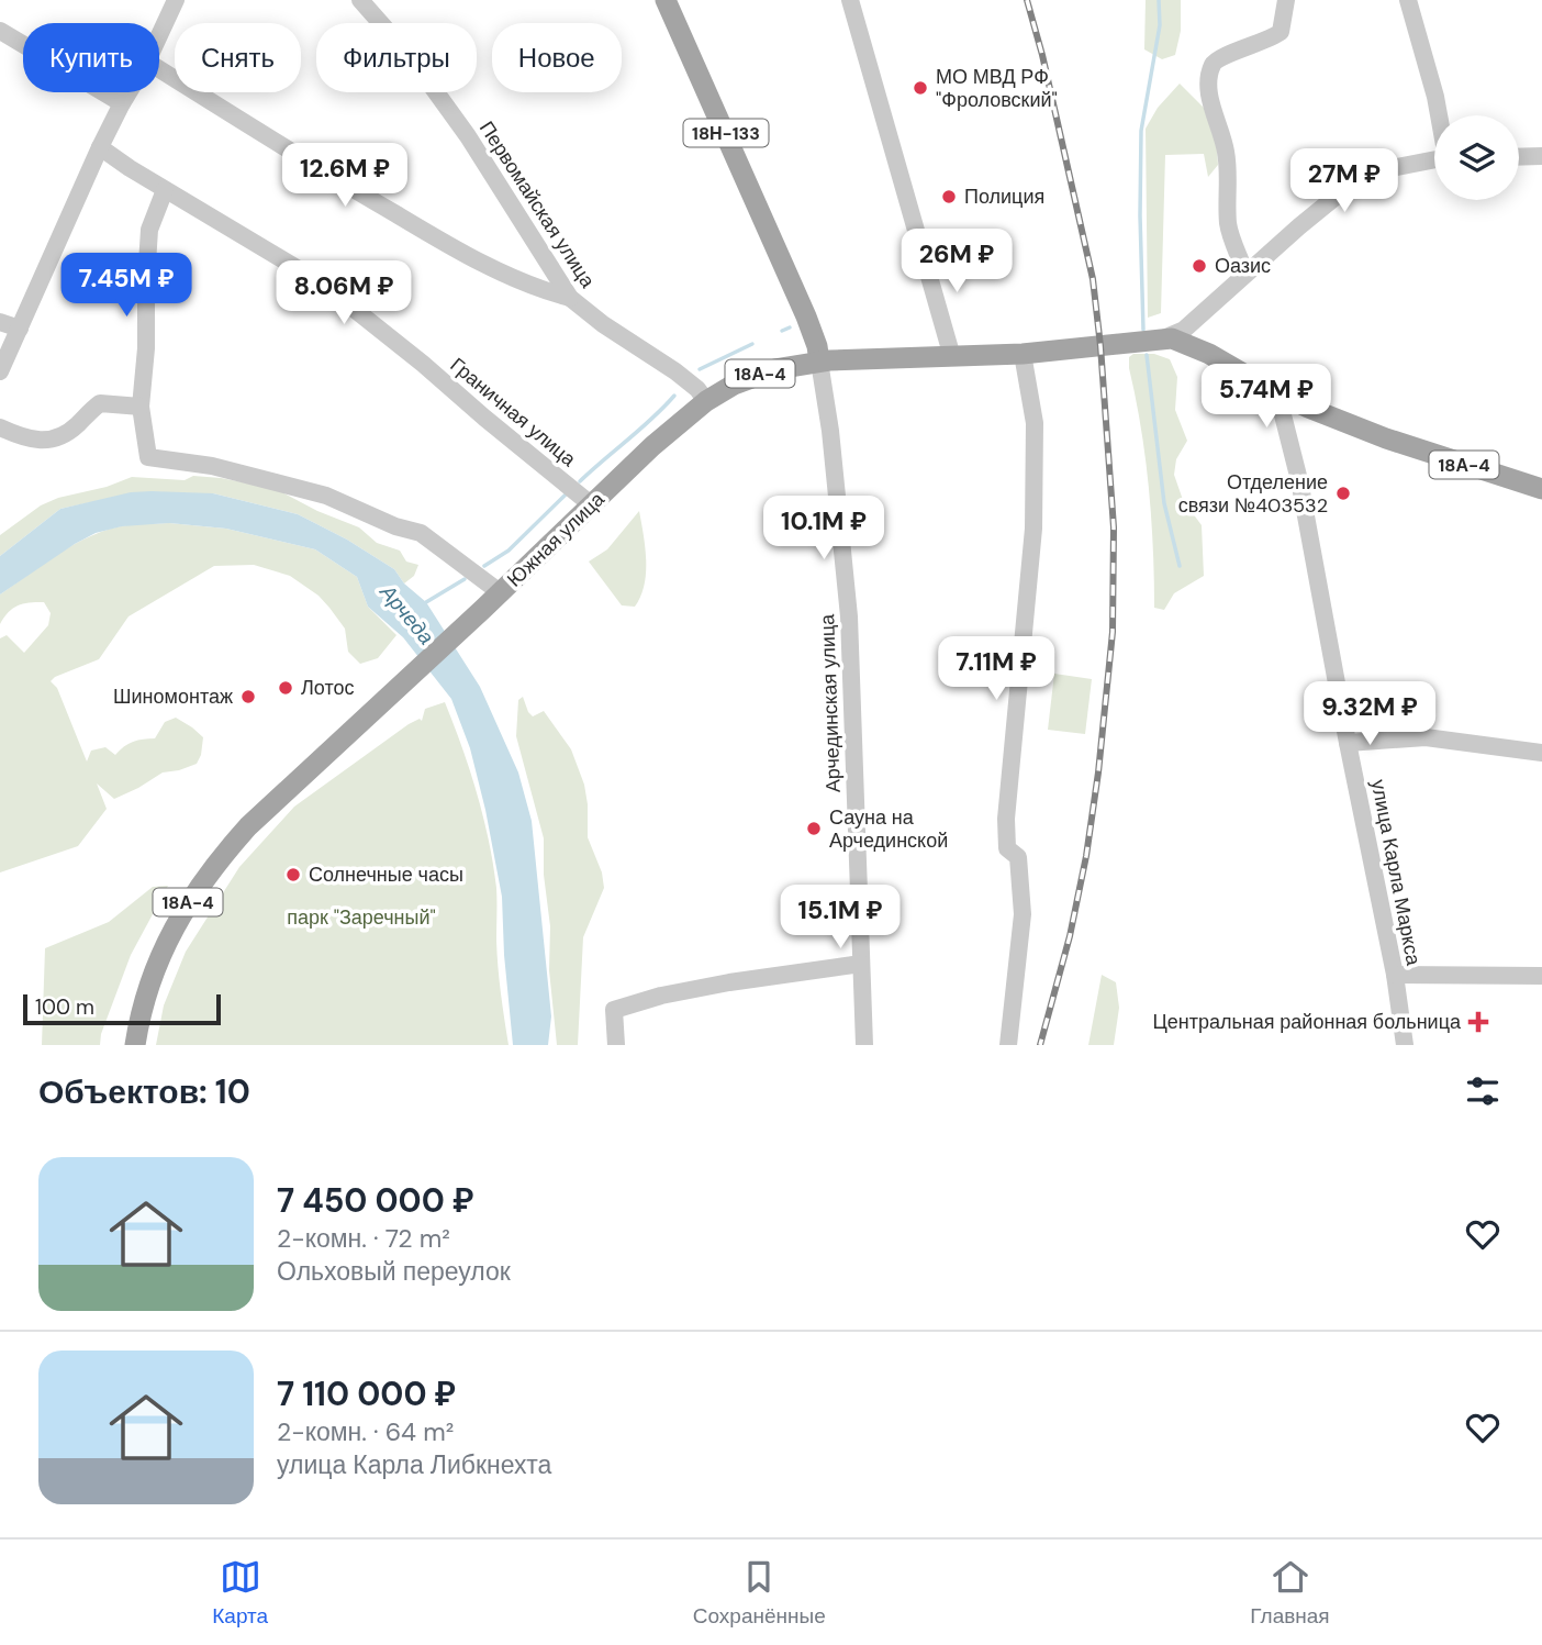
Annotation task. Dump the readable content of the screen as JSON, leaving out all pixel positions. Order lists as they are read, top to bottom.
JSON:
{
  "streets": {
    "main road": ["18Н-133", "18А-4", "Южная улица"],
    "street": [
      "Первомайская улица",
      "Граничная улица",
      "Арчединская улица",
      "улица Карла Маркса"
    ]
  },
  "crossings": [
    ["18Н-133", "Южная улица"],
    ["18Н-133", "Арчединская улица"],
    ["Первомайская улица", "Южная улица"],
    ["18А-4", "Южная улица"],
    ["18А-4", "улица Карла Маркса"],
    ["Граничная улица", "Южная улица"],
    ["Южная улица", "Арчединская улица"]
  ],
  "water": ["Арчеда"],
  "parks": ["парк \"Заречный\""],
  "places": {
    "other": [
      "МО МВД РФ \"Фроловский\"",
      "Полиция",
      "Оазис",
      "Отделение связи №403532",
      "Лотос",
      "Шиномонтаж",
      "Сауна на Арчединской",
      "Солнечные часы"
    ],
    "health": ["Центральная районная больница"]
  },
  "scale_bar": "100 m",
  "page": {
    "chip": [
      "Купить",
      "Снять",
      "Фильтры",
      "Новое"
    ],
    "price": [
      "12.6M ₽",
      "27M ₽",
      "26M ₽",
      "7.45M ₽",
      "8.06M ₽",
      "5.74M ₽",
      "10.1M ₽",
      "7.11M ₽",
      "9.32M ₽",
      "15.1M ₽"
    ],
    "scale": "100 m",
    "heading": "Объектов: 10",
    "list": [
      {
        "name": "7 450 000 ₽",
        "note": "2-комн. · 72 m² · Ольховый переулок"
      },
      {
        "name": "7 110 000 ₽",
        "note": "2-комн. · 64 m² · улица Карла Либкнехта"
      }
    ],
    "tabs": ["Карта", "Сохранённые", "Главная"]
  }
}
